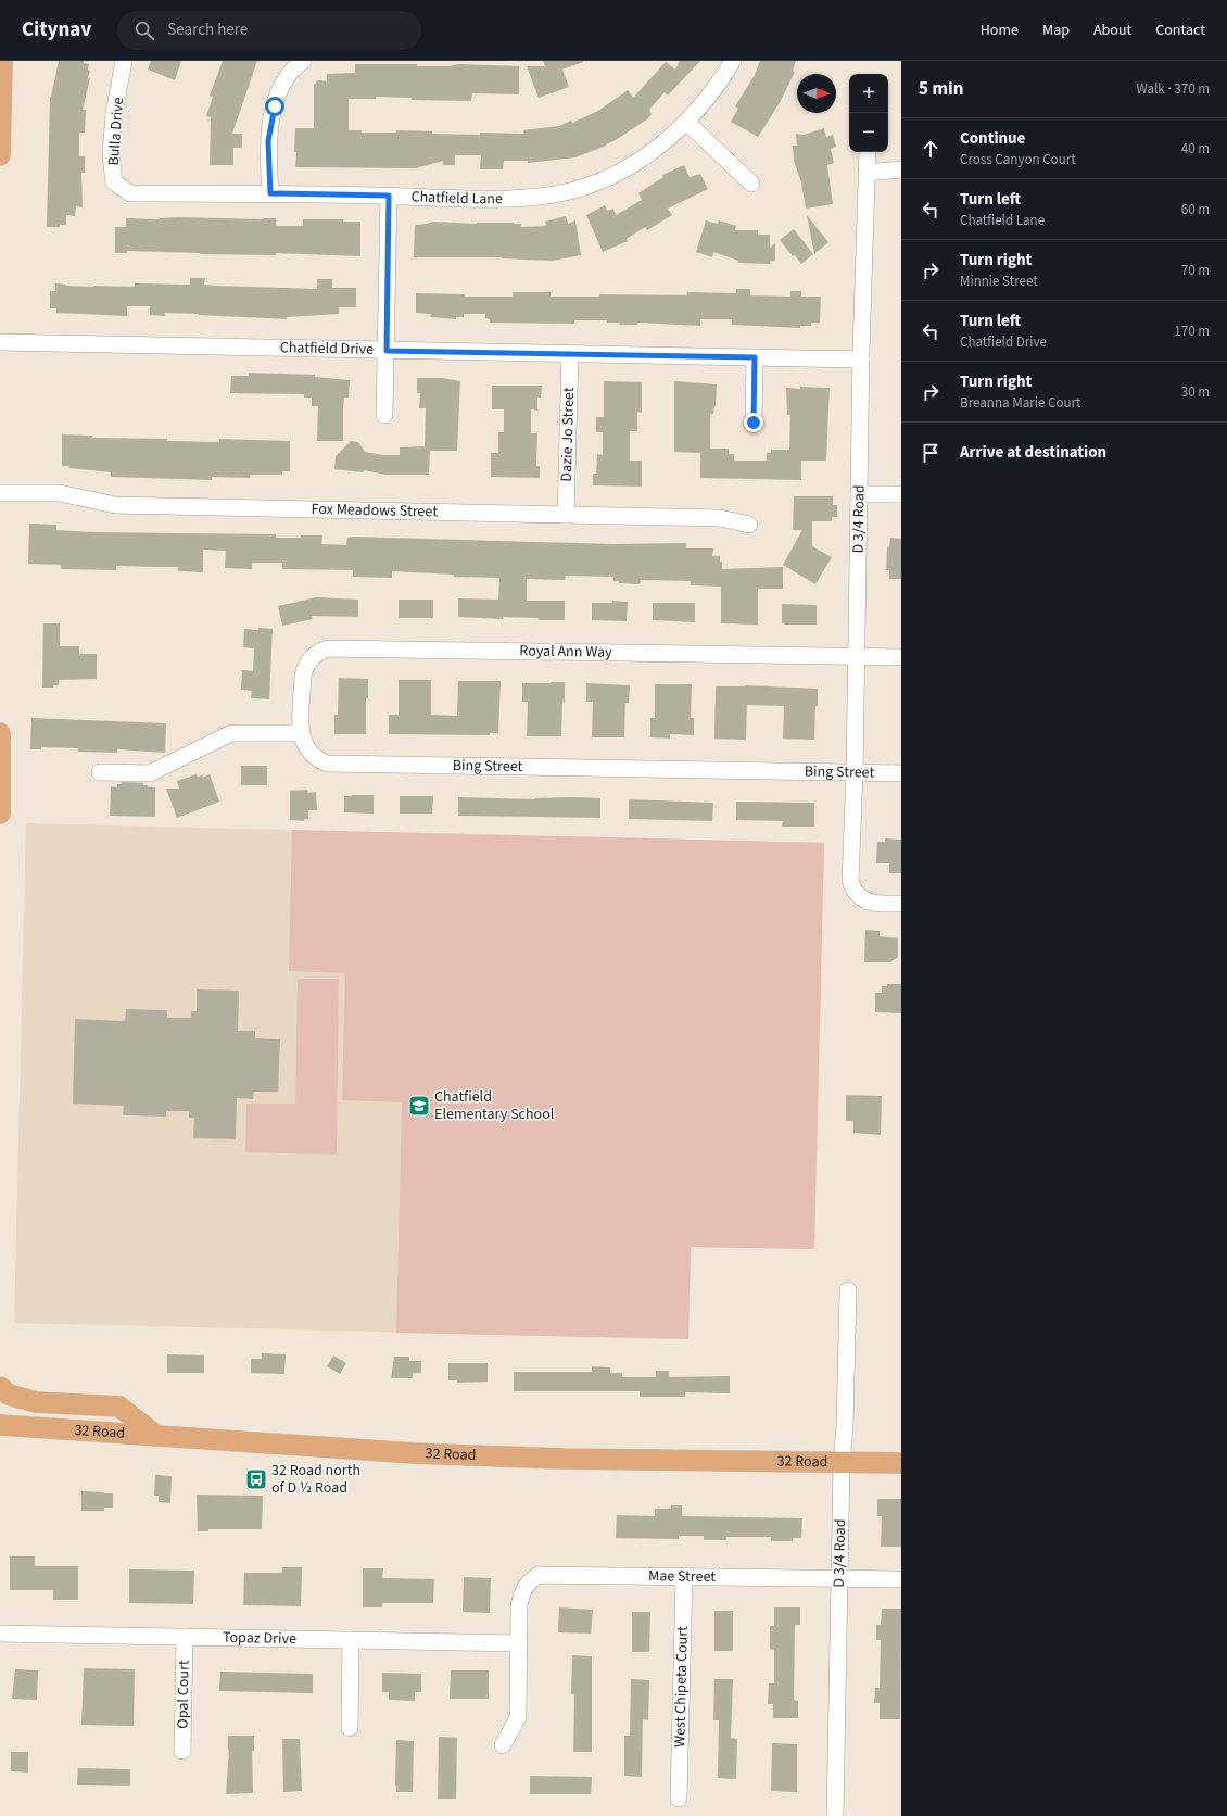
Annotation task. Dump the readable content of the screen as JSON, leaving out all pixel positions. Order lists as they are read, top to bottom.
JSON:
{
  "streets": {
    "main road": ["32 Road"],
    "street": [
      "Bulla Drive",
      "Chatfield Lane",
      "Chatfield Drive",
      "Dazie Jo Street",
      "Fox Meadows Street",
      "D 3/4 Road",
      "Royal Ann Way",
      "Bing Street",
      "Mae Street",
      "Topaz Drive",
      "West Chipeta Court",
      "Opal Court"
    ]
  },
  "crossings": [
    ["Bulla Drive", "Chatfield Lane"],
    ["Chatfield Drive", "Dazie Jo Street"],
    ["Chatfield Drive", "D 3/4 Road"],
    ["Dazie Jo Street", "Fox Meadows Street"],
    ["D 3/4 Road", "Royal Ann Way"],
    ["D 3/4 Road", "Bing Street"],
    ["D 3/4 Road", "32 Road"],
    ["D 3/4 Road", "Mae Street"],
    ["Royal Ann Way", "Bing Street"],
    ["Mae Street", "Topaz Drive"],
    ["Mae Street", "West Chipeta Court"],
    ["Topaz Drive", "Opal Court"]
  ],
  "places": {
    "school or university": ["Chatfield Elementary School"],
    "bus stop": ["32 Road north of D ½ Road"]
  },
  "north": "right",
  "page": {
    "header": "Citynav",
    "search": "Search here",
    "nav": [
      "Home",
      "Map",
      "About",
      "Contact"
    ],
    "heading": ["5 min", "Walk · 370 m"],
    "map_buttons": ["+", "−"],
    "list": [
      ["Continue", "Cross Canyon Court", "40 m"],
      ["Turn left", "Chatfield Lane", "60 m"],
      ["Turn right", "Minnie Street", "70 m"],
      ["Turn left", "Chatfield Drive", "170 m"],
      ["Turn right", "Breanna Marie Court", "30 m"],
      "Arrive at destination"
    ]
  }
}
